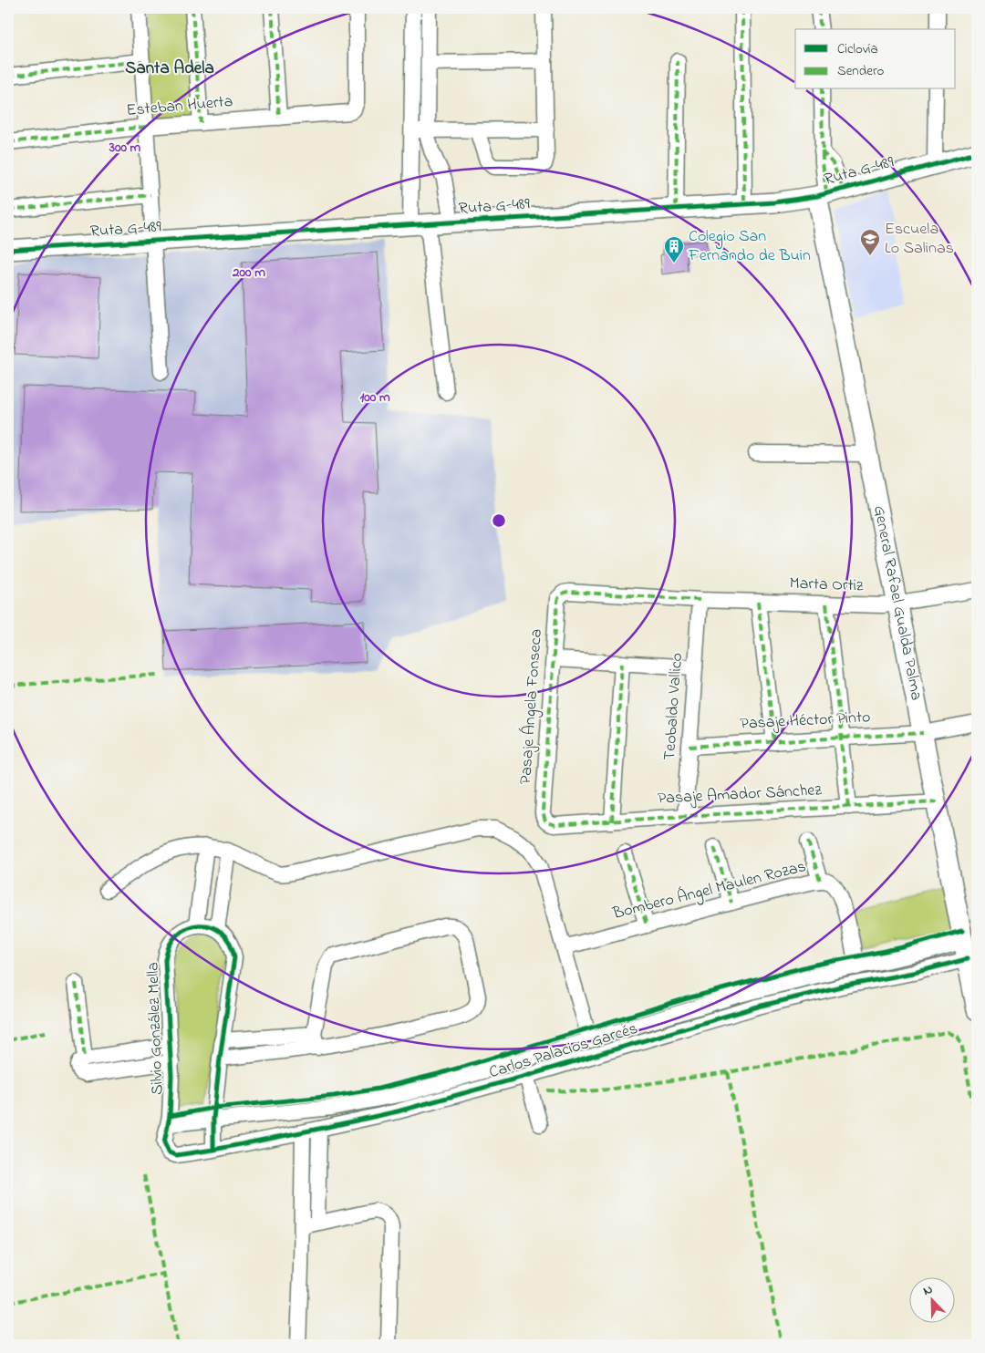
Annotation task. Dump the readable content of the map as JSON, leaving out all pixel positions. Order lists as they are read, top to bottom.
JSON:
{
  "streets": {
    "main road": ["Ruta G-489", "General Rafael Gualda Palma"],
    "street": [
      "Esteban Huerta",
      "Marta Ortiz",
      "Pasaje Ángela Fonseca",
      "Teobaldo Vallico",
      "Pasaje Héctor Pinto",
      "Pasaje Amador Sánchez",
      "Bombero Ángel Maulen Rozas",
      "Silvio González Mella",
      "Carlos Palacios Garcés"
    ]
  },
  "crossings": [
    ["Ruta G-489", "General Rafael Gualda Palma"],
    ["Marta Ortiz", "General Rafael Gualda Palma"],
    ["Marta Ortiz", "Pasaje Ángela Fonseca"],
    ["Marta Ortiz", "Teobaldo Vallico"],
    ["General Rafael Gualda Palma", "Pasaje Héctor Pinto"],
    ["General Rafael Gualda Palma", "Pasaje Amador Sánchez"],
    ["General Rafael Gualda Palma", "Carlos Palacios Garcés"],
    ["Pasaje Ángela Fonseca", "Pasaje Amador Sánchez"],
    ["Teobaldo Vallico", "Pasaje Héctor Pinto"],
    ["Teobaldo Vallico", "Pasaje Amador Sánchez"],
    ["Bombero Ángel Maulen Rozas", "Carlos Palacios Garcés"],
    ["Silvio González Mella", "Carlos Palacios Garcés"]
  ],
  "districts": ["Santa Adela"],
  "places": {
    "school or university": ["Escuela Lo Salinas"],
    "building": ["Colegio San Fernando de Buin"]
  },
  "legend": ["Ciclovía", "Sendero"],
  "north": "top left",
  "rings": ["300 m", "200 m", "100 m"]
}
